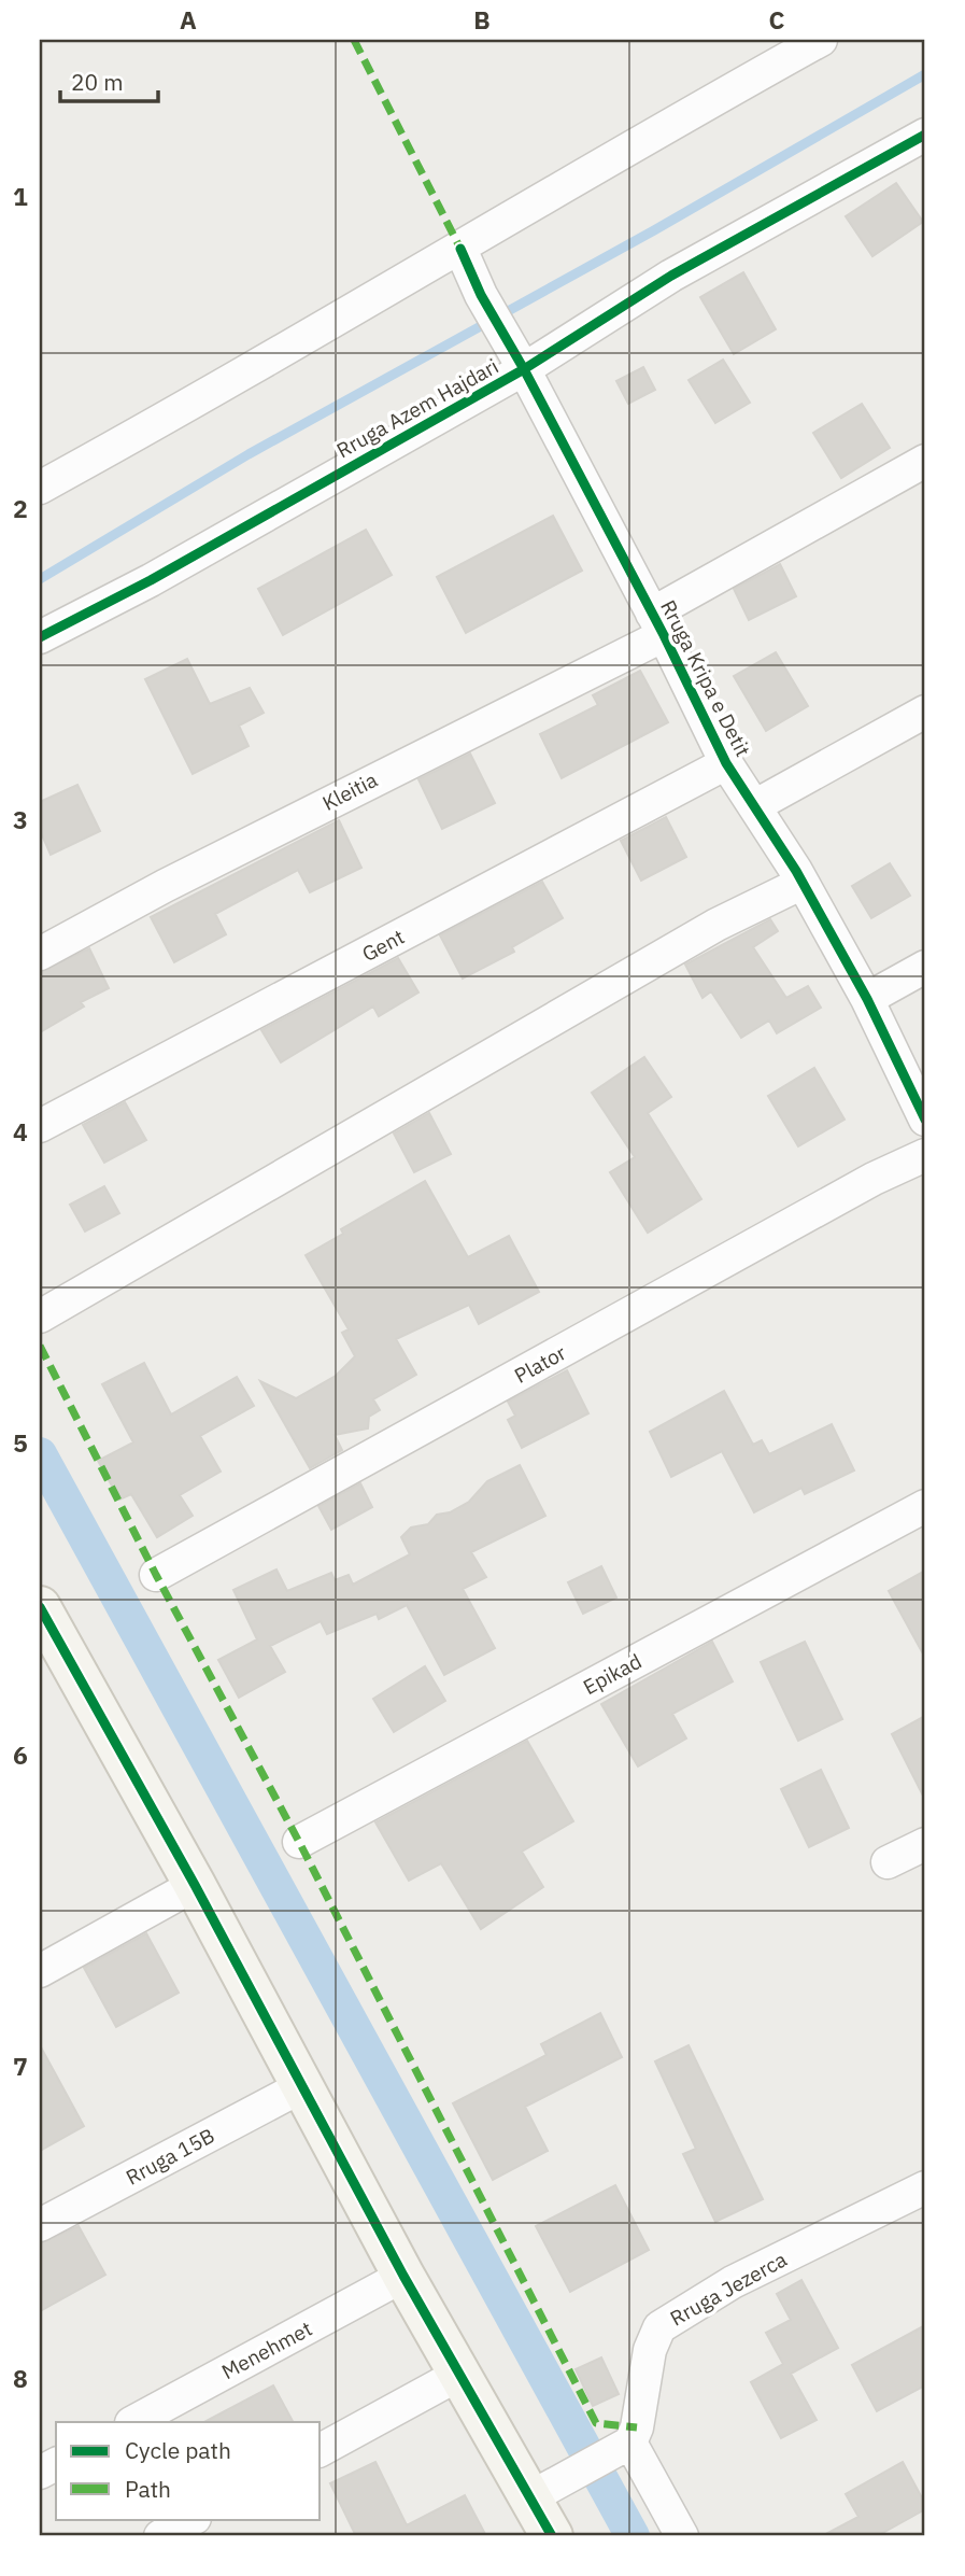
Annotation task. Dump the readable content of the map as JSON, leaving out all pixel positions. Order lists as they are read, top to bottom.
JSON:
{
  "streets": {
    "street": [
      "Rruga Azem Hajdari",
      "Rruga Kripa e Detit",
      "Kleitia",
      "Gent",
      "Plator",
      "Epikad",
      "Rruga 15B",
      "Rruga Jezerca",
      "Menehmet"
    ]
  },
  "crossings": [
    ["Rruga Azem Hajdari", "Rruga Kripa e Detit"],
    ["Rruga Kripa e Detit", "Kleitia"],
    ["Rruga Kripa e Detit", "Gent"]
  ],
  "legend": ["Cycle path", "Path"],
  "scale_bar": "20 m",
  "grid": {
    "columns": ["A", "B", "C"],
    "rows": [
      "1",
      "2",
      "3",
      "4",
      "5",
      "6",
      "7",
      "8"
    ]
  }
}
